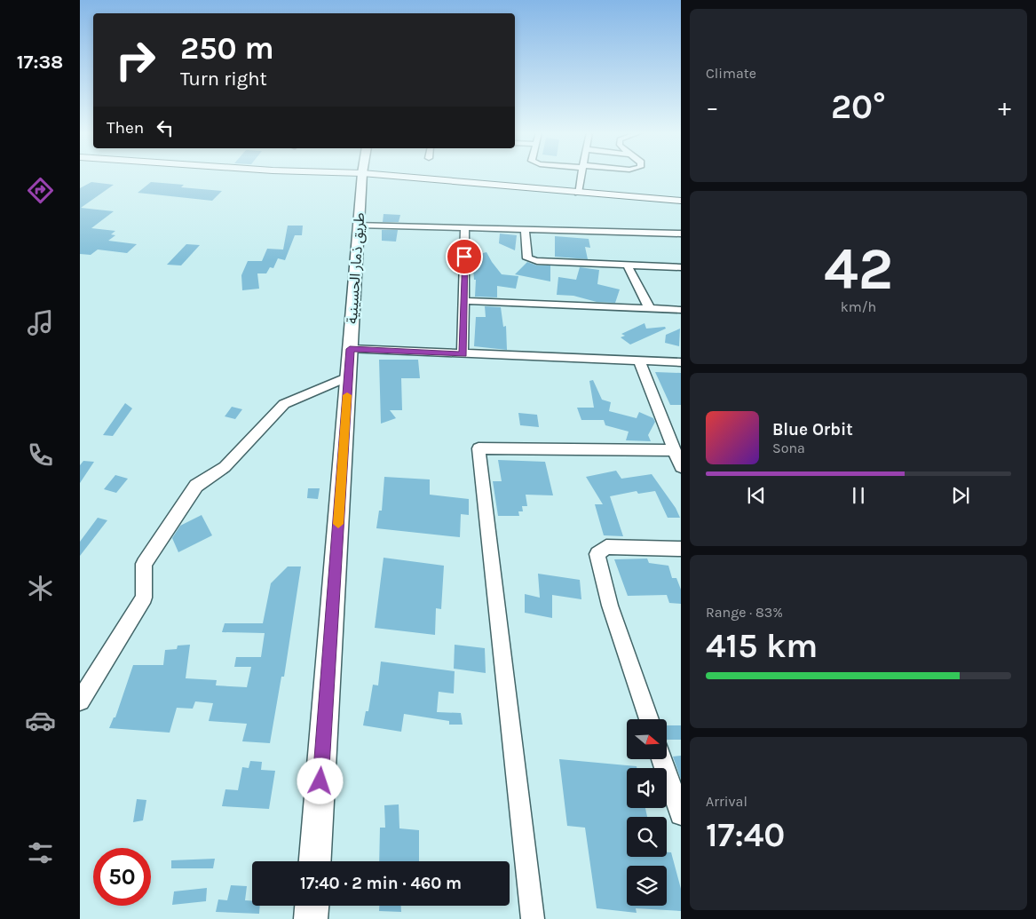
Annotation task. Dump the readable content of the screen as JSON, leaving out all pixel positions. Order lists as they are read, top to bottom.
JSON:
{
  "streets": {
    "main road": ["طريق ذمار الحسينية"]
  },
  "north": "right",
  "page": {
    "tabs": "17:38",
    "tile": [
      "Climate",
      ["42", "km/h"],
      ["Range · 83%", "415 km"],
      ["Arrival", "17:40"]
    ],
    "turn": ["250 m", "Turn right"],
    "heat": ["−", "20°", "+"],
    "then": "Then",
    "song": ["Blue Orbit", "Sona"],
    "limit": "50",
    "trip": "17:40 · 2 min · 460 m"
  }
}
